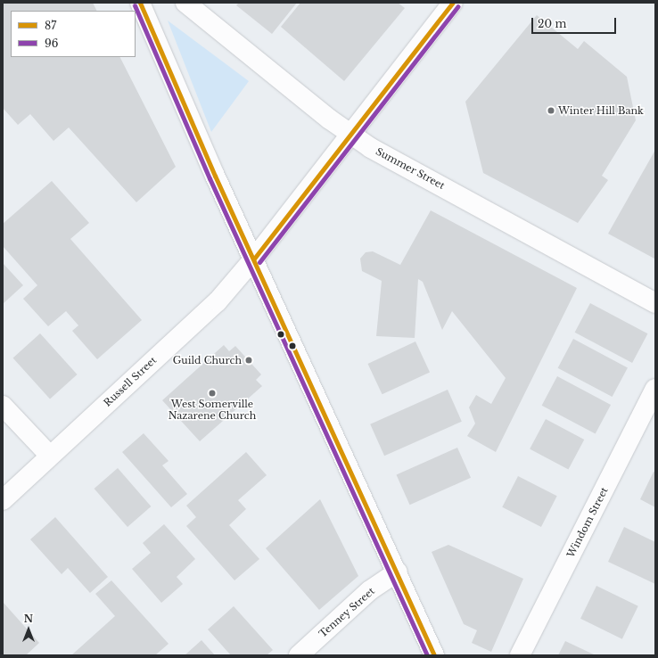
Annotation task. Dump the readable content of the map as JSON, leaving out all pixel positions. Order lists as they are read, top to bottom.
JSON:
{
  "streets": {
    "main road": [
      "Summer Street",
      "Russell Street",
      "Windom Street",
      "Tenney Street"
    ]
  },
  "crossings": [
    ["Summer Street", "Russell Street"]
  ],
  "places": ["Winter Hill Bank", "Guild Church", "West Somerville Nazarene Church"],
  "lines": ["transit line 87", "transit line 96"],
  "legend": ["87", "96"],
  "scale_bar": "20 m",
  "north": "top"
}
